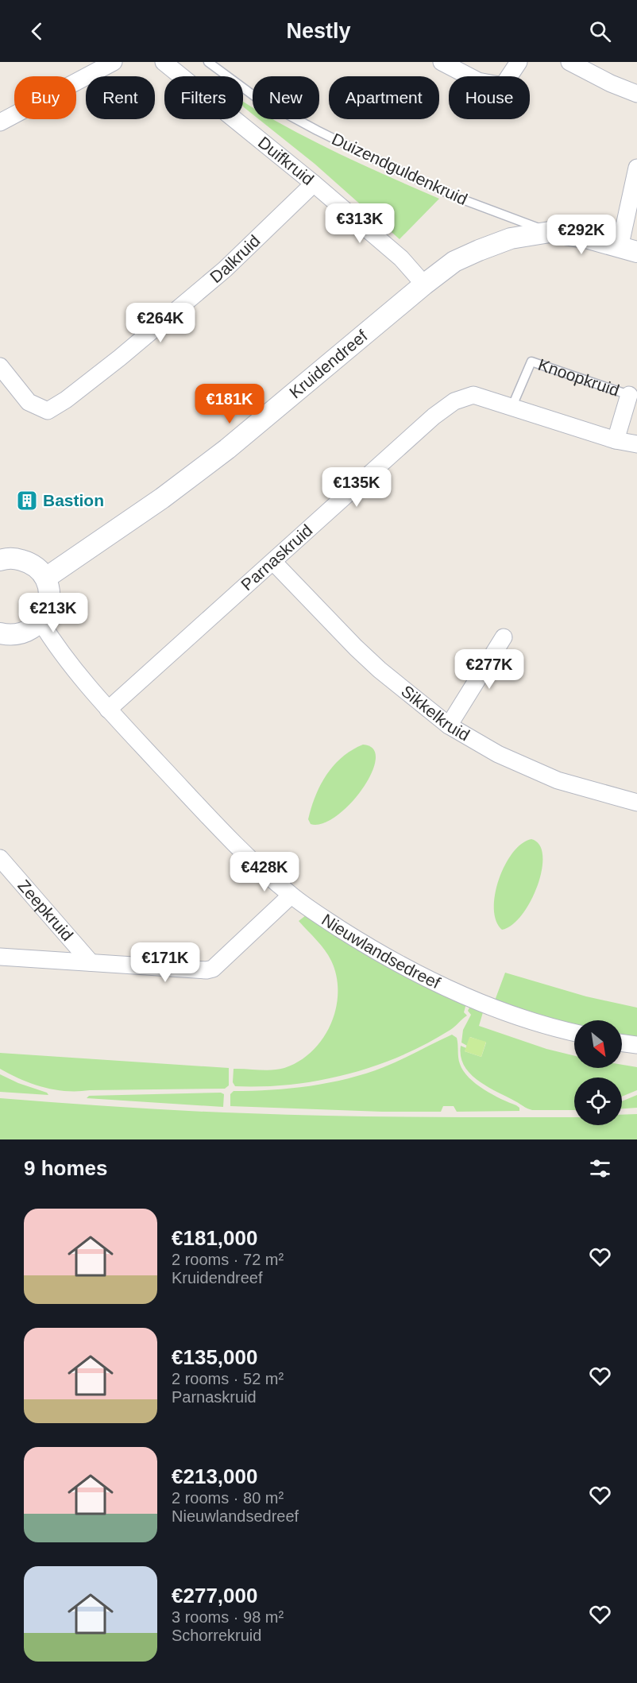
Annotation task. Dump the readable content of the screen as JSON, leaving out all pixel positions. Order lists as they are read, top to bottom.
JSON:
{
  "streets": {
    "street": [
      "Duifkruid",
      "Dalkruid",
      "Kruidendreef",
      "Knoopkruid",
      "Parnaskruid",
      "Sikkelkruid",
      "Zeepkruid",
      "Nieuwlandsedreef"
    ],
    "lane": ["Duizendguldenkruid"]
  },
  "crossings": [
    ["Duifkruid", "Dalkruid"],
    ["Duifkruid", "Kruidendreef"],
    ["Duizendguldenkruid", "Kruidendreef"],
    ["Knoopkruid", "Parnaskruid"],
    ["Parnaskruid", "Sikkelkruid"],
    ["Parnaskruid", "Nieuwlandsedreef"],
    ["Zeepkruid", "Nieuwlandsedreef"]
  ],
  "places": {
    "building": ["Bastion"]
  },
  "north": "bottom right",
  "page": {
    "header": "Nestly",
    "chip": [
      "Buy",
      "Rent",
      "Filters",
      "New",
      "Apartment",
      "House"
    ],
    "price": [
      "€313K",
      "€292K",
      "€264K",
      "€181K",
      "€135K",
      "€213K",
      "€277K",
      "€428K",
      "€171K"
    ],
    "heading": "9 homes",
    "list": [
      {
        "name": "€181,000",
        "note": "2 rooms · 72 m² · Kruidendreef"
      },
      {
        "name": "€135,000",
        "note": "2 rooms · 52 m² · Parnaskruid"
      },
      {
        "name": "€213,000",
        "note": "2 rooms · 80 m² · Nieuwlandsedreef"
      },
      {
        "name": "€277,000",
        "note": "3 rooms · 98 m² · Schorrekruid"
      }
    ]
  }
}
